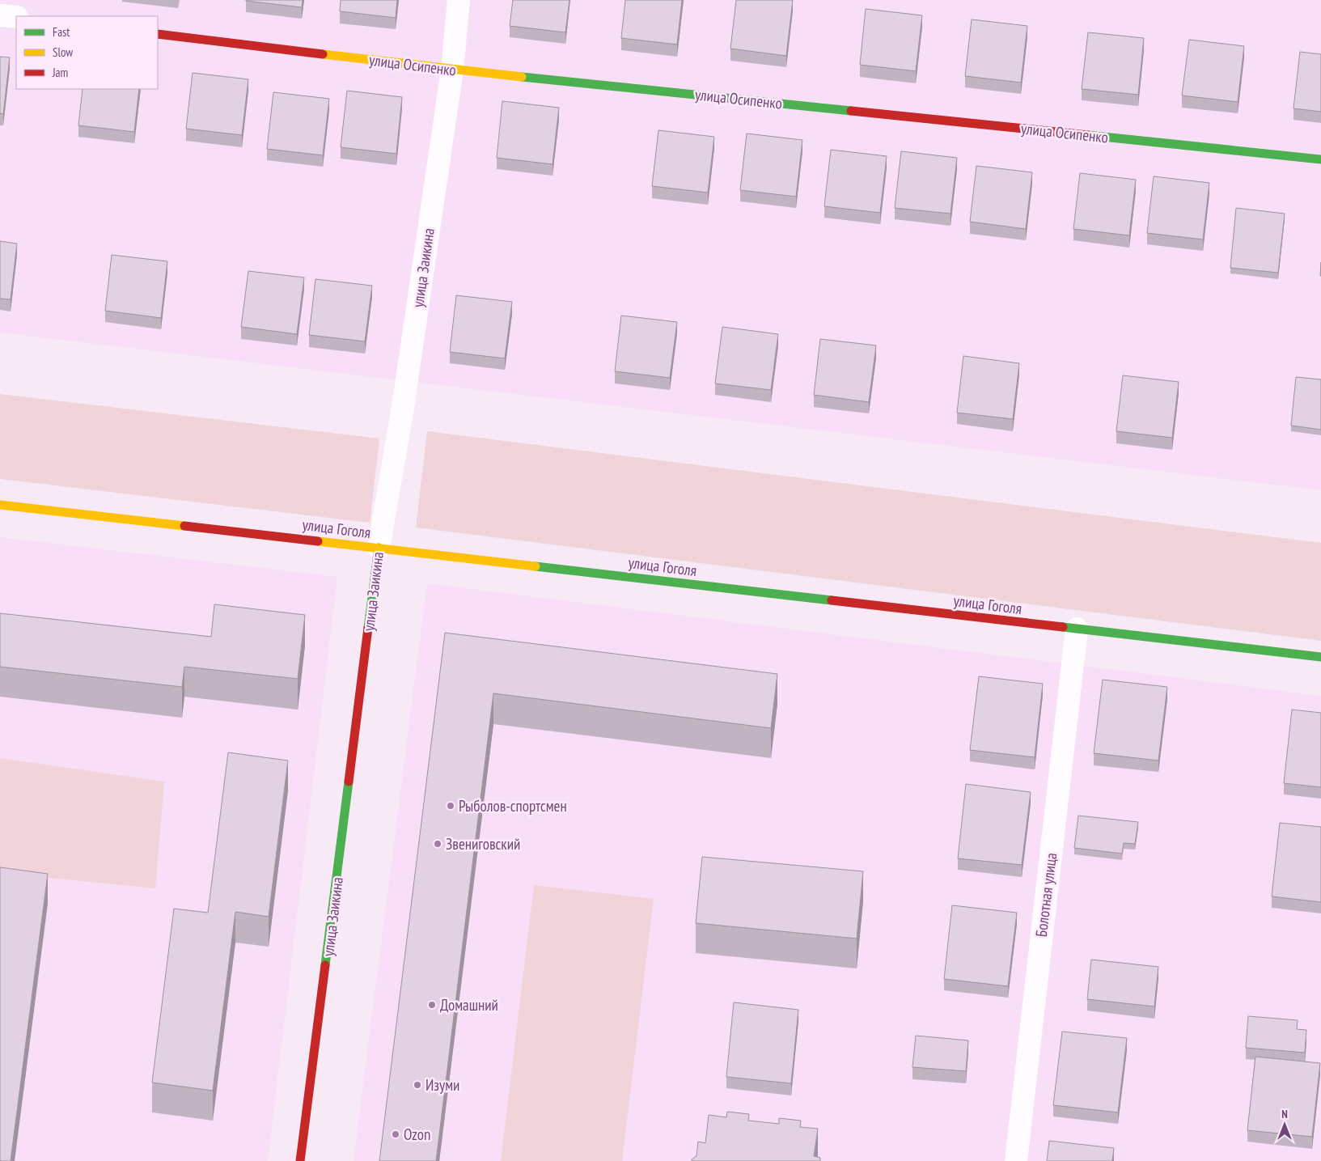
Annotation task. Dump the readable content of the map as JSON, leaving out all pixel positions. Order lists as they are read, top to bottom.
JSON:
{
  "streets": {
    "street": [
      "улица Осипенко",
      "улица Заикина",
      "улица Гоголя",
      "Болотная улица"
    ]
  },
  "crossings": [
    ["улица Осипенко", "улица Заикина"],
    ["улица Заикина", "улица Гоголя"],
    ["улица Гоголя", "Болотная улица"]
  ],
  "places": [
    "Рыболов-спортсмен",
    "Звениговский",
    "Домашний",
    "Изуми",
    "Ozon"
  ],
  "legend": ["Fast", "Slow", "Jam"],
  "north": "top"
}
